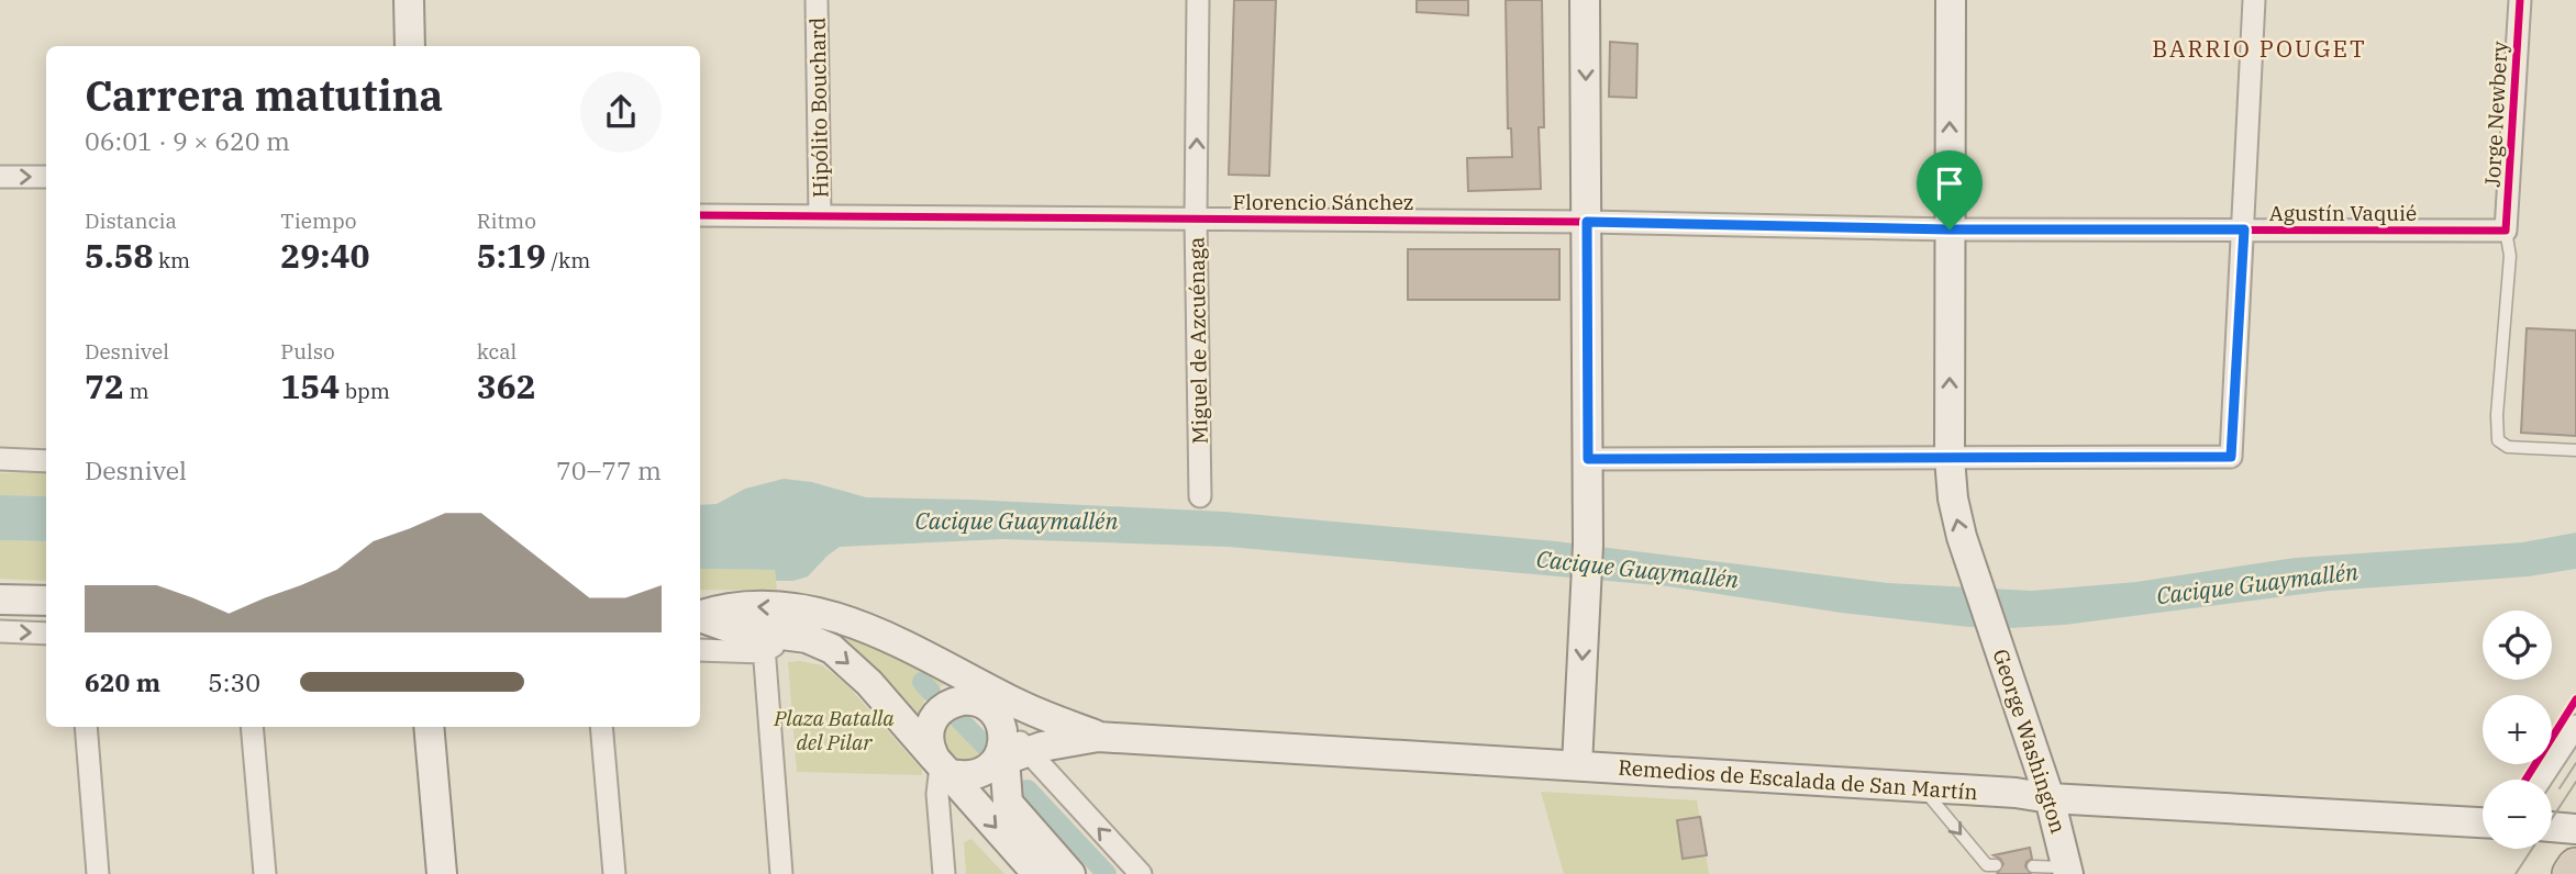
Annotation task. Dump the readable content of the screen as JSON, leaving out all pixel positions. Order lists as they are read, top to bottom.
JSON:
{
  "streets": {
    "main road": ["George Washington", "Remedios de Escalada de San Martín"],
    "street": [
      "Hipólito Bouchard",
      "Jorge Newbery",
      "Florencio Sánchez",
      "Agustín Vaquié",
      "Miguel de Azcuénaga"
    ]
  },
  "crossings": [
    ["Hipólito Bouchard", "Florencio Sánchez"],
    ["Jorge Newbery", "Agustín Vaquié"],
    ["Florencio Sánchez", "Agustín Vaquié"],
    ["Florencio Sánchez", "Miguel de Azcuénaga"],
    ["Florencio Sánchez", "George Washington"],
    ["Agustín Vaquié", "George Washington"],
    ["George Washington", "Remedios de Escalada de San Martín"]
  ],
  "one_way": ["Miguel de Azcuénaga", "George Washington"],
  "districts": ["BARRIO POUGET"],
  "water": ["Cacique Guaymallén"],
  "parks": ["Plaza Batalla del Pilar"],
  "page": {
    "heading": ["Carrera matutina", "06:01 · 9 × 620 m"],
    "stats": [
      ["Distancia", "5.58 km"],
      ["Tiempo", "29:40"],
      ["Ritmo", "5:19 /km"],
      ["Desnivel", "72 m"],
      ["Pulso", "154 bpm"],
      ["kcal", "362"]
    ],
    "chart": ["Desnivel", "70–77 m"],
    "map_buttons": ["+", "−"],
    "list": [
      {
        "name": "620 m",
        "note": "5:30"
      }
    ]
  }
}
